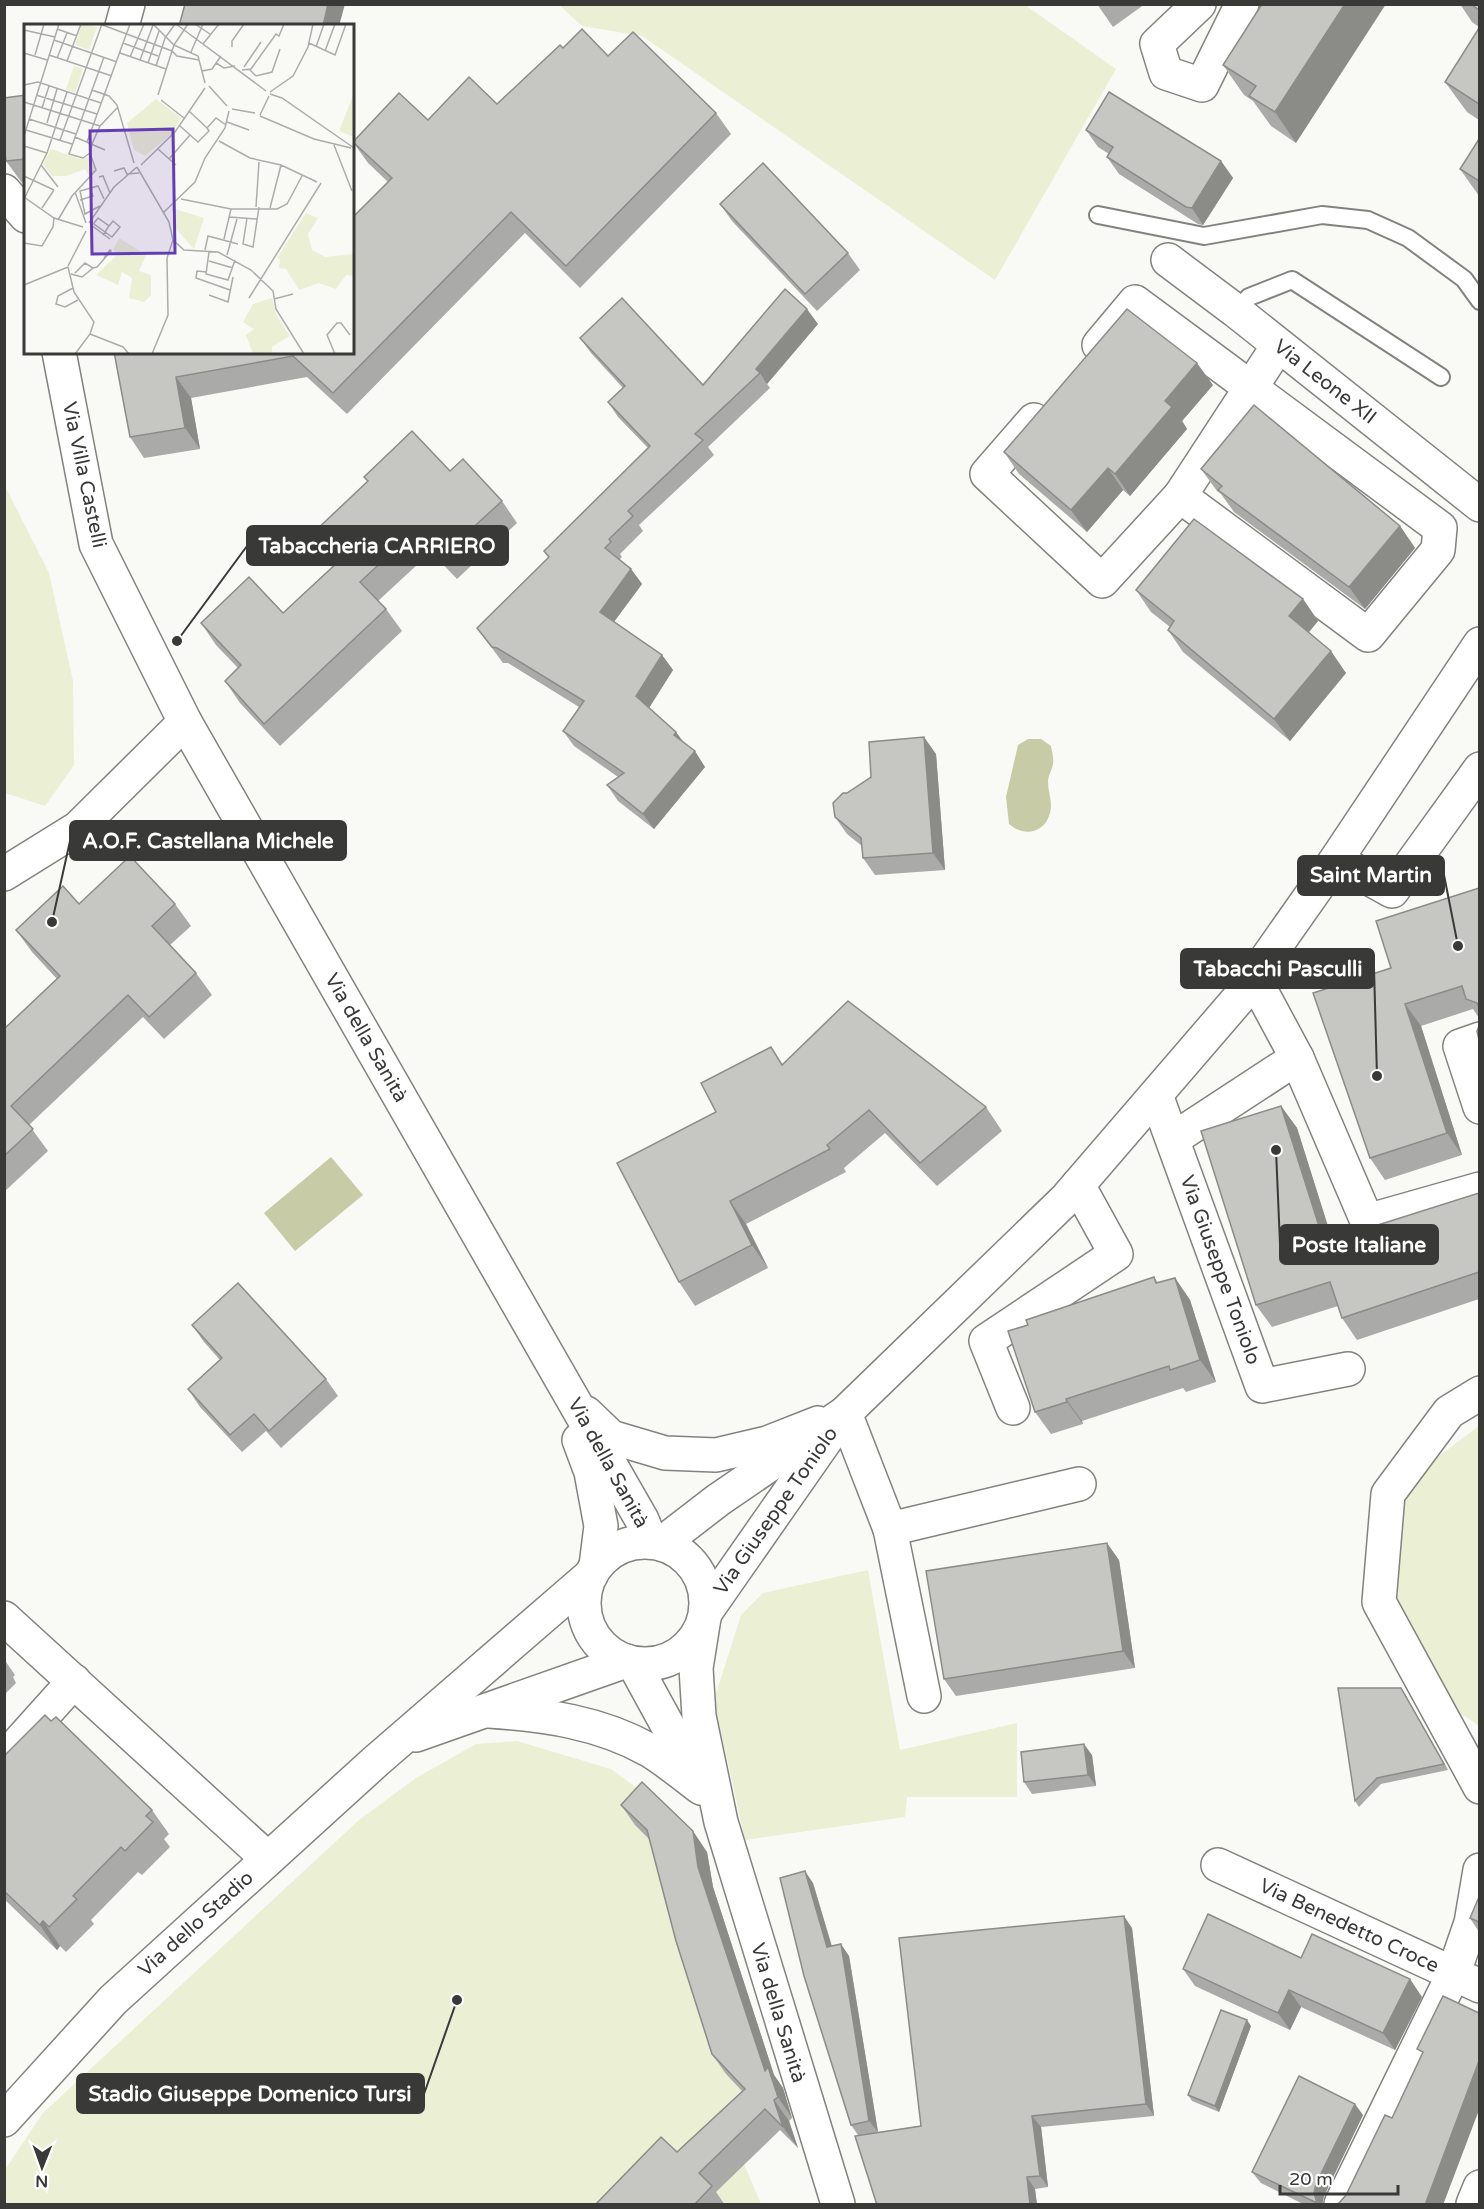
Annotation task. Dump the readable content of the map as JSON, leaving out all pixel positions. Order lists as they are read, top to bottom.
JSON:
{
  "streets": {
    "street": [
      "Via Leone XII",
      "Via Villa Castelli",
      "Via della Sanità",
      "Via Giuseppe Toniolo",
      "Via dello Stadio",
      "Via Benedetto Croce"
    ]
  },
  "crossings": [
    ["Via Villa Castelli", "Via della Sanità"],
    ["Via della Sanità", "Via Giuseppe Toniolo"],
    ["Via della Sanità", "Via dello Stadio"],
    ["Via Giuseppe Toniolo", "Via dello Stadio"]
  ],
  "places": [
    "Tabaccheria CARRIERO",
    "A.O.F. Castellana Michele",
    "Saint Martin",
    "Tabacchi Pasculli",
    "Poste Italiane",
    "Stadio Giuseppe Domenico Tursi"
  ],
  "scale_bar": "20 m",
  "north": "bottom"
}
